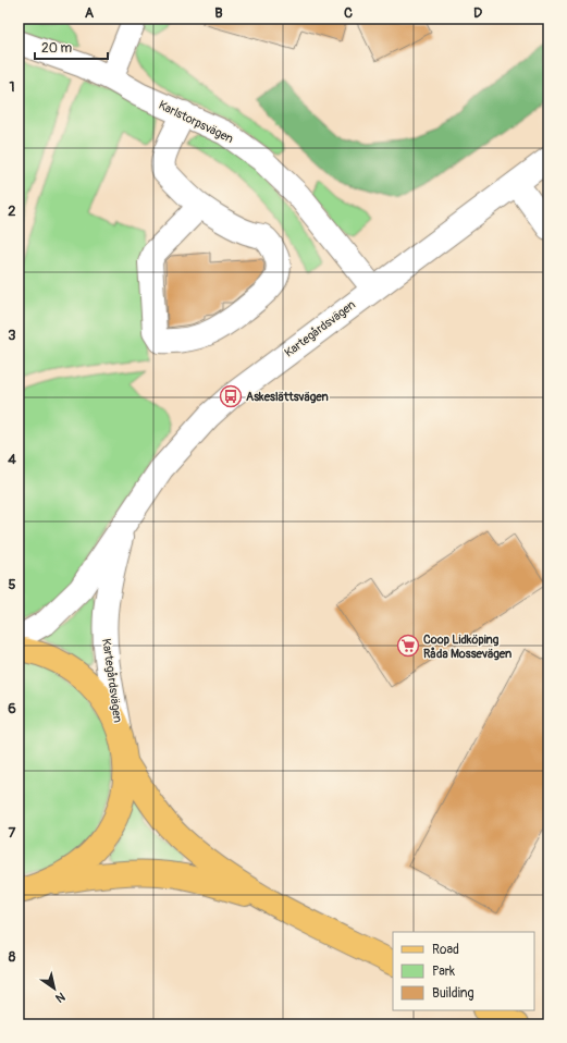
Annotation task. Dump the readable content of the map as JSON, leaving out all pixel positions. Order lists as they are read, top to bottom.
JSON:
{
  "streets": {
    "street": ["Karlstorpsvägen", "Kartegårdsvägen"]
  },
  "crossings": [
    ["Karlstorpsvägen", "Kartegårdsvägen"]
  ],
  "places": {
    "bus stop": ["Askeslättsvägen"],
    "supermarket": ["Coop Lidköping Råda Mossevägen"]
  },
  "legend": ["Road", "Park", "Building"],
  "scale_bar": "20 m",
  "north": "bottom right",
  "grid": {
    "columns": [
      "A",
      "B",
      "C",
      "D"
    ],
    "rows": [
      "1",
      "2",
      "3",
      "4",
      "5",
      "6",
      "7",
      "8"
    ]
  }
}
